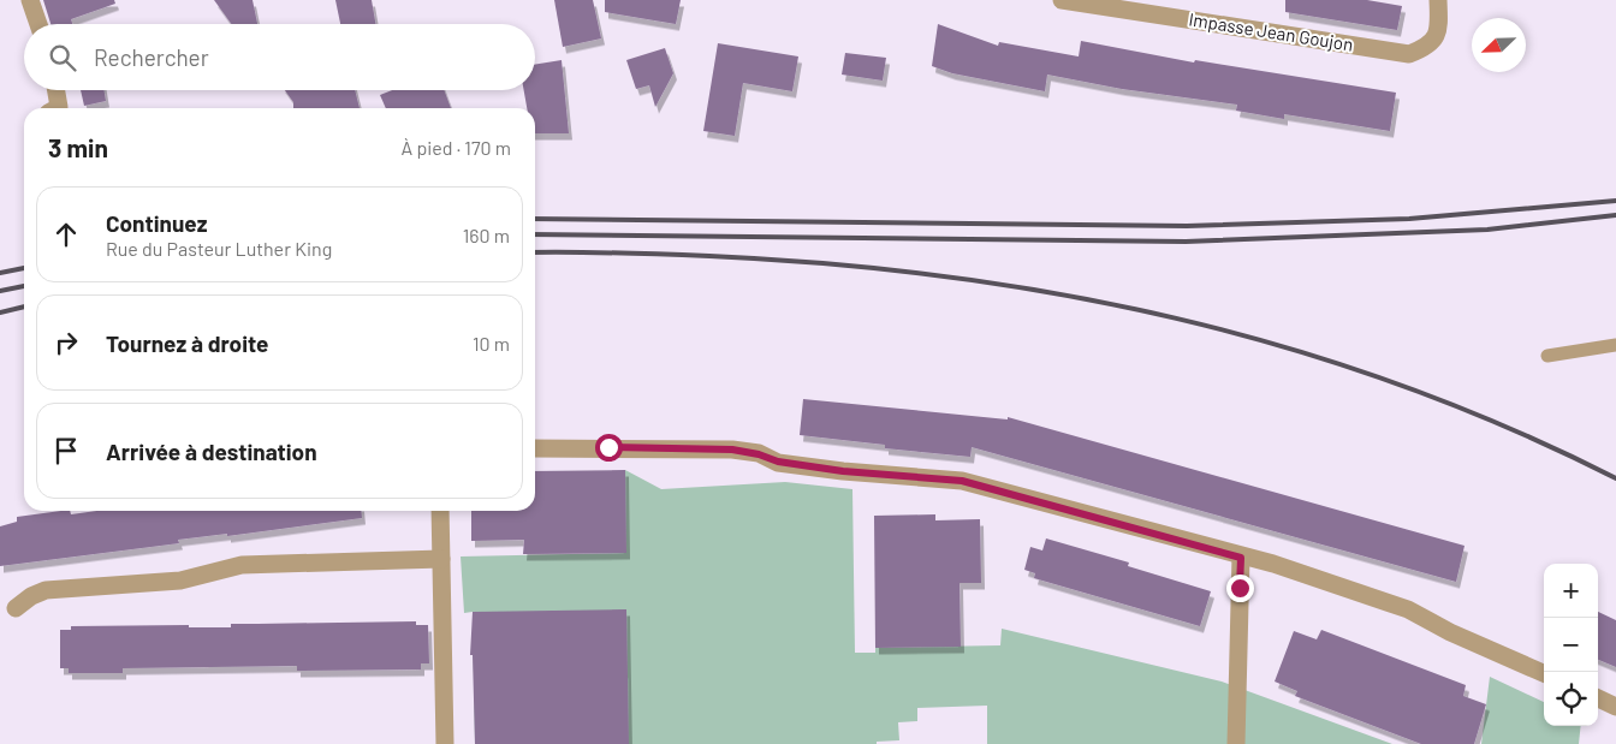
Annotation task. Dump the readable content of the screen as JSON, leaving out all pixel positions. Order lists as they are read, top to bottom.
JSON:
{
  "streets": {
    "street": ["Impasse Jean Goujon"]
  },
  "north": "bottom left",
  "page": {
    "search": "Rechercher",
    "heading": ["3 min", "À pied · 170 m"],
    "list": [
      ["Continuez", "Rue du Pasteur Luther King", "160 m"],
      ["Tournez à droite", "10 m"],
      "Arrivée à destination"
    ],
    "map_buttons": ["+", "−"]
  }
}
